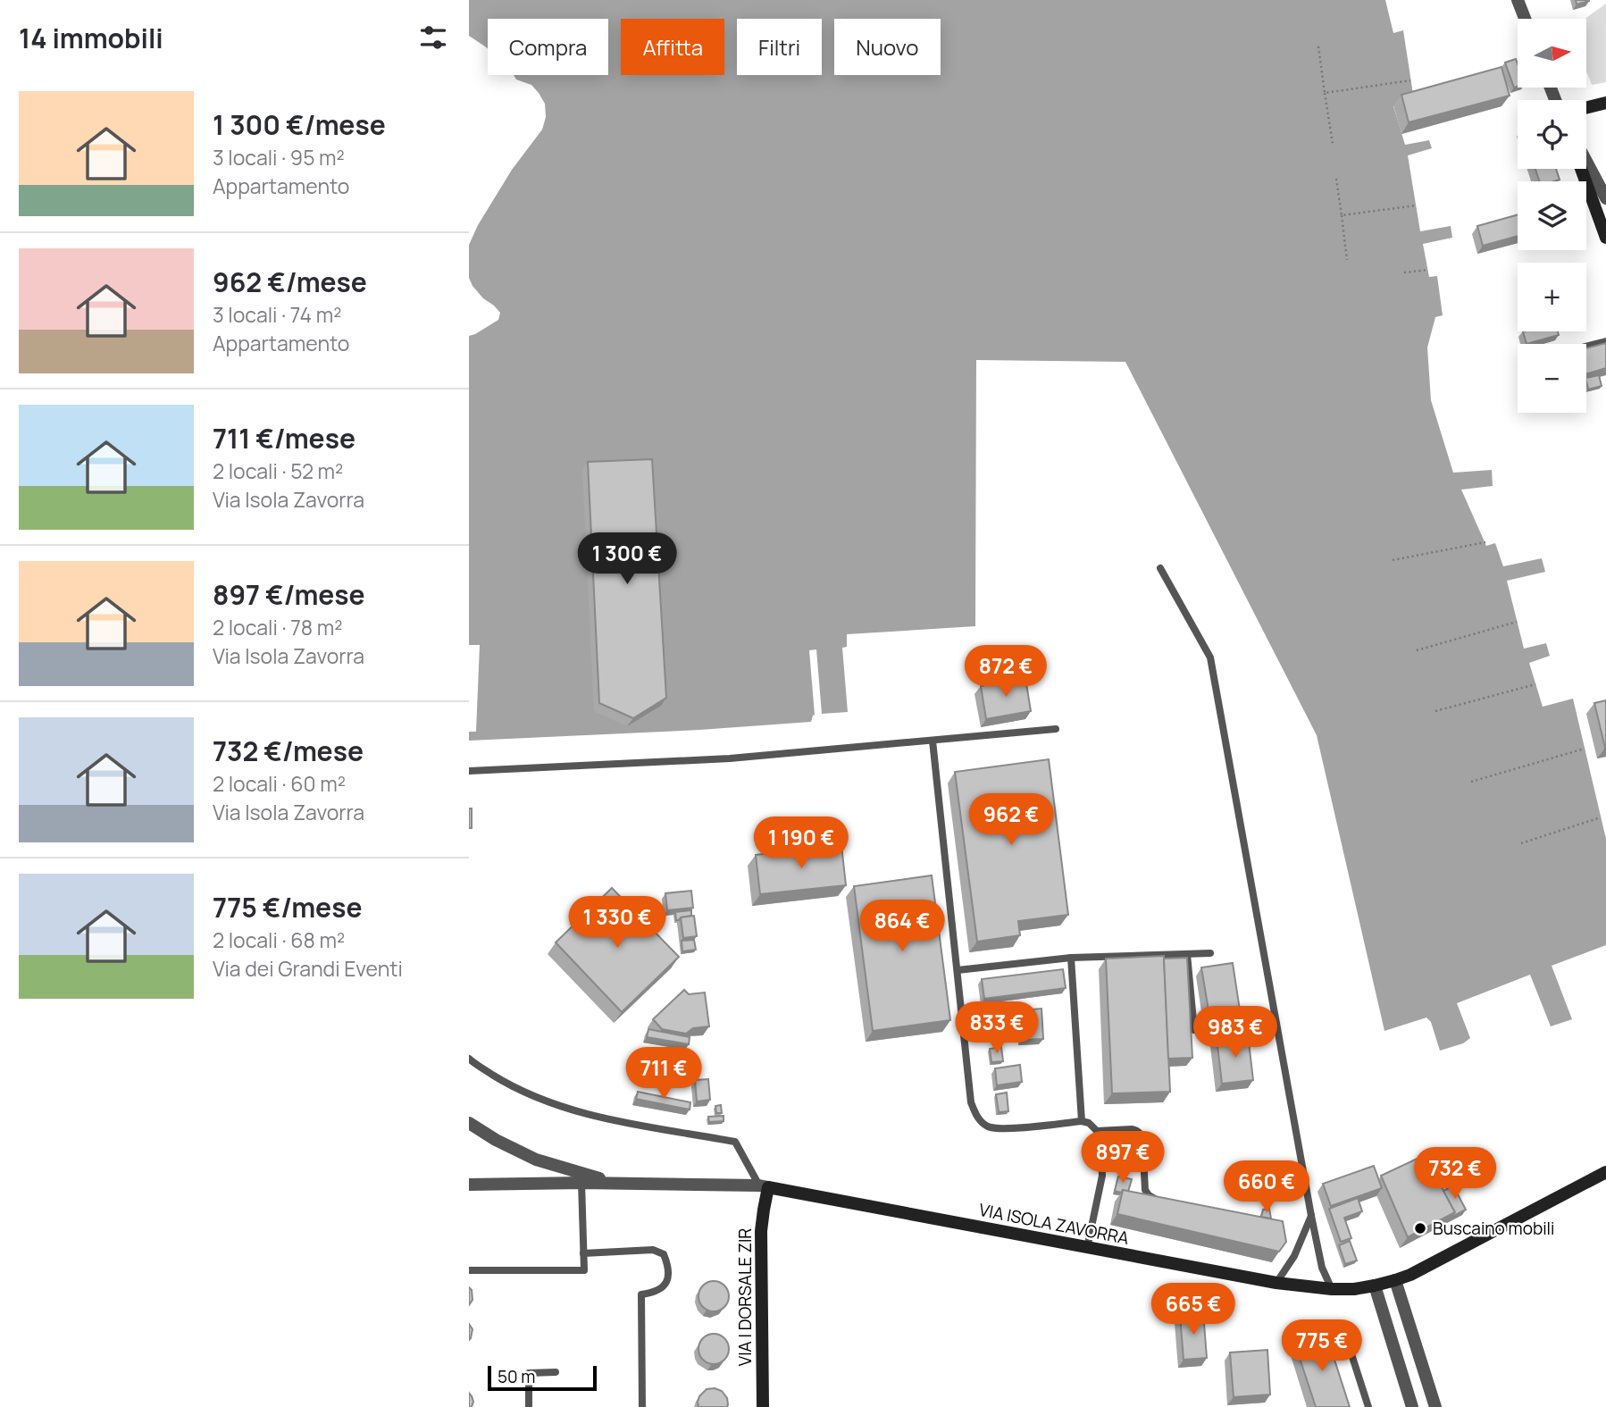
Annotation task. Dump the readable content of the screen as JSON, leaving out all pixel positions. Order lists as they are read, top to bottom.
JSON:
{
  "streets": {
    "main road": ["VIA ISOLA ZAVORRA", "VIA I DORSALE ZIR"]
  },
  "crossings": [
    ["VIA ISOLA ZAVORRA", "VIA I DORSALE ZIR"]
  ],
  "places": ["Buscaino mobili"],
  "scale_bar": "50 m",
  "north": "right",
  "page": {
    "heading": "14 immobili",
    "map_buttons": ["+", "−"],
    "chip": [
      "Compra",
      "Affitta",
      "Filtri",
      "Nuovo"
    ],
    "list": [
      {
        "name": "1 300 €/mese",
        "note": "3 locali · 95 m² · Appartamento"
      },
      {
        "name": "962 €/mese",
        "note": "3 locali · 74 m² · Appartamento"
      },
      {
        "name": "711 €/mese",
        "note": "2 locali · 52 m² · Via Isola Zavorra"
      },
      {
        "name": "897 €/mese",
        "note": "2 locali · 78 m² · Via Isola Zavorra"
      },
      {
        "name": "732 €/mese",
        "note": "2 locali · 60 m² · Via Isola Zavorra"
      },
      {
        "name": "775 €/mese",
        "note": "2 locali · 68 m² · Via dei Grandi Eventi"
      }
    ],
    "price": [
      "1 300 €",
      "872 €",
      "962 €",
      "1 190 €",
      "1 330 €",
      "864 €",
      "833 €",
      "983 €",
      "711 €",
      "897 €",
      "732 €",
      "660 €",
      "665 €",
      "775 €"
    ],
    "scale": "50 m"
  }
}
